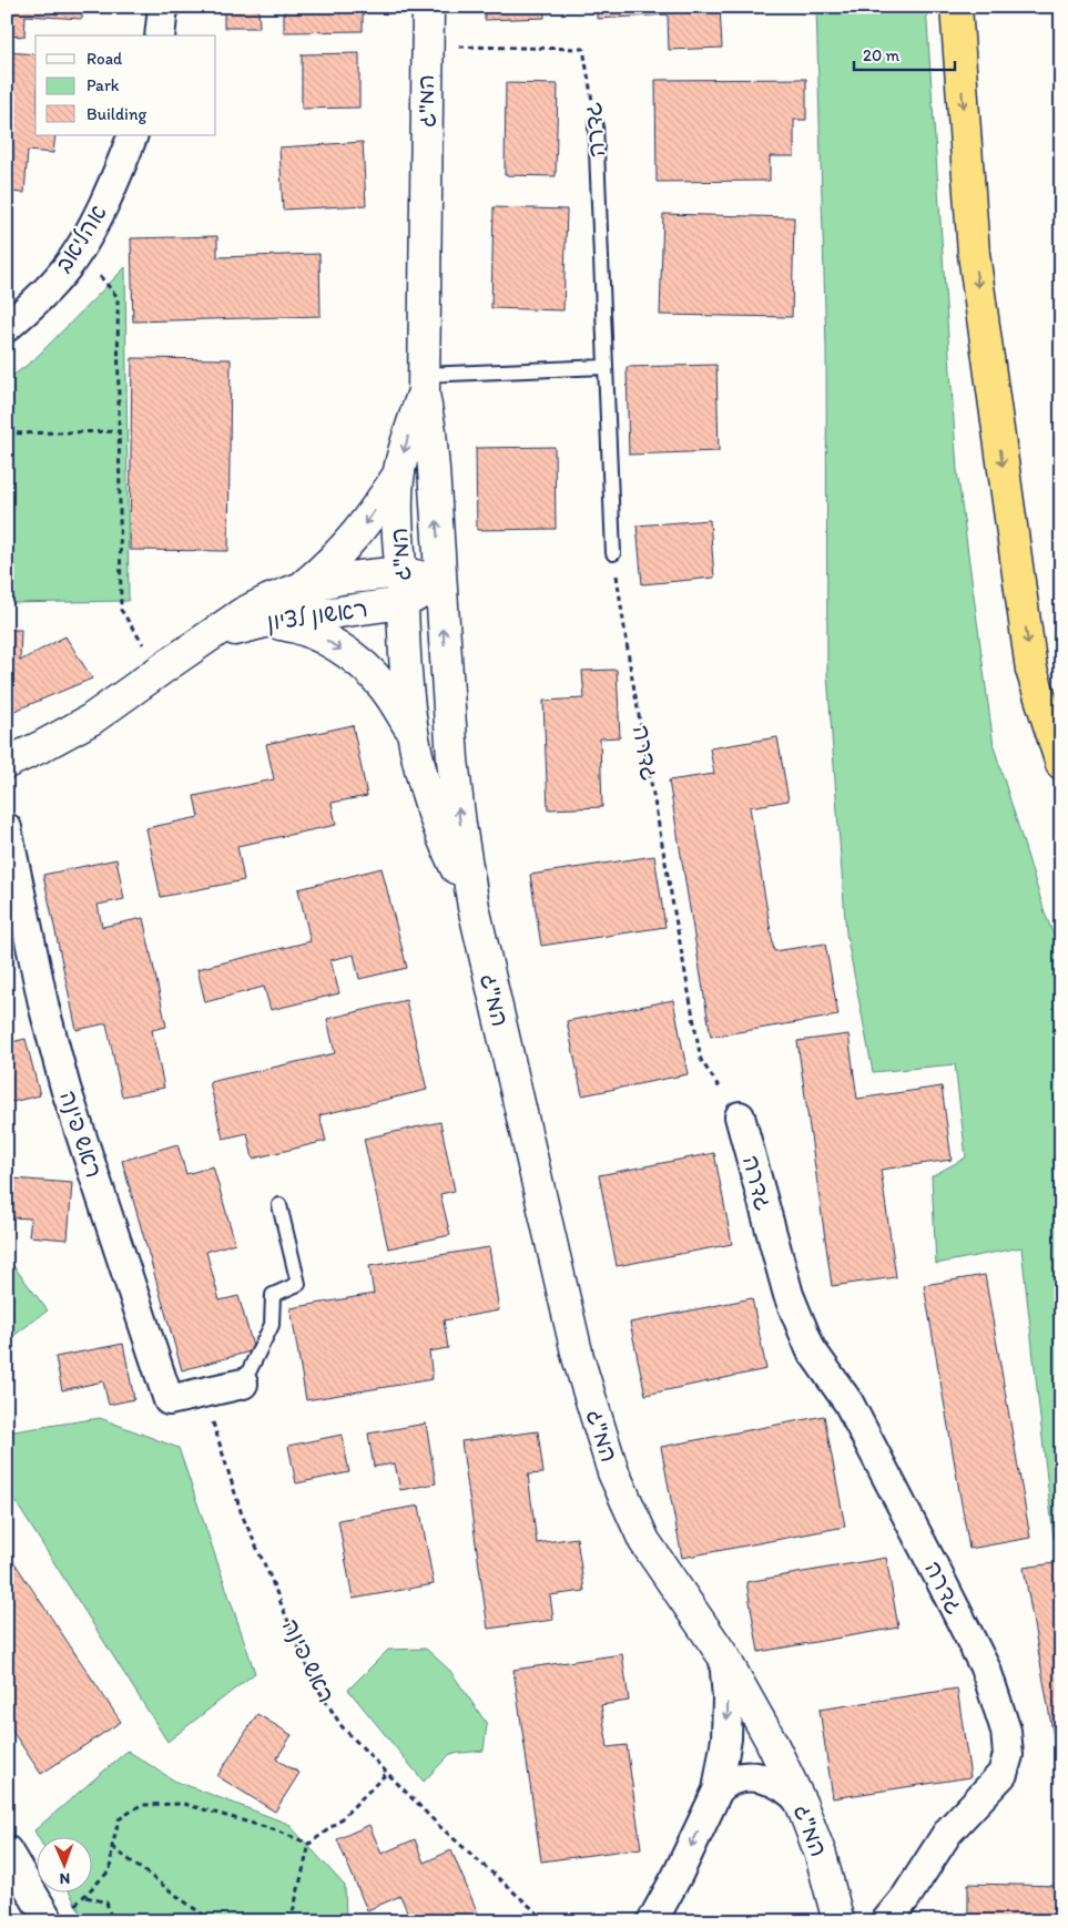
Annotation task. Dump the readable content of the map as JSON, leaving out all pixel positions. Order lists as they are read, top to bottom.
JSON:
{
  "streets": {
    "street": [
      "המ\"ג",
      "גדרה",
      "אהליאב",
      "ראשון לציון",
      "ראש פינה"
    ]
  },
  "crossings": [
    ["המ\"ג", "גדרה"],
    ["המ\"ג", "ראשון לציון"]
  ],
  "legend": ["Road", "Park", "Building"],
  "scale_bar": "20 m",
  "north": "bottom"
}
